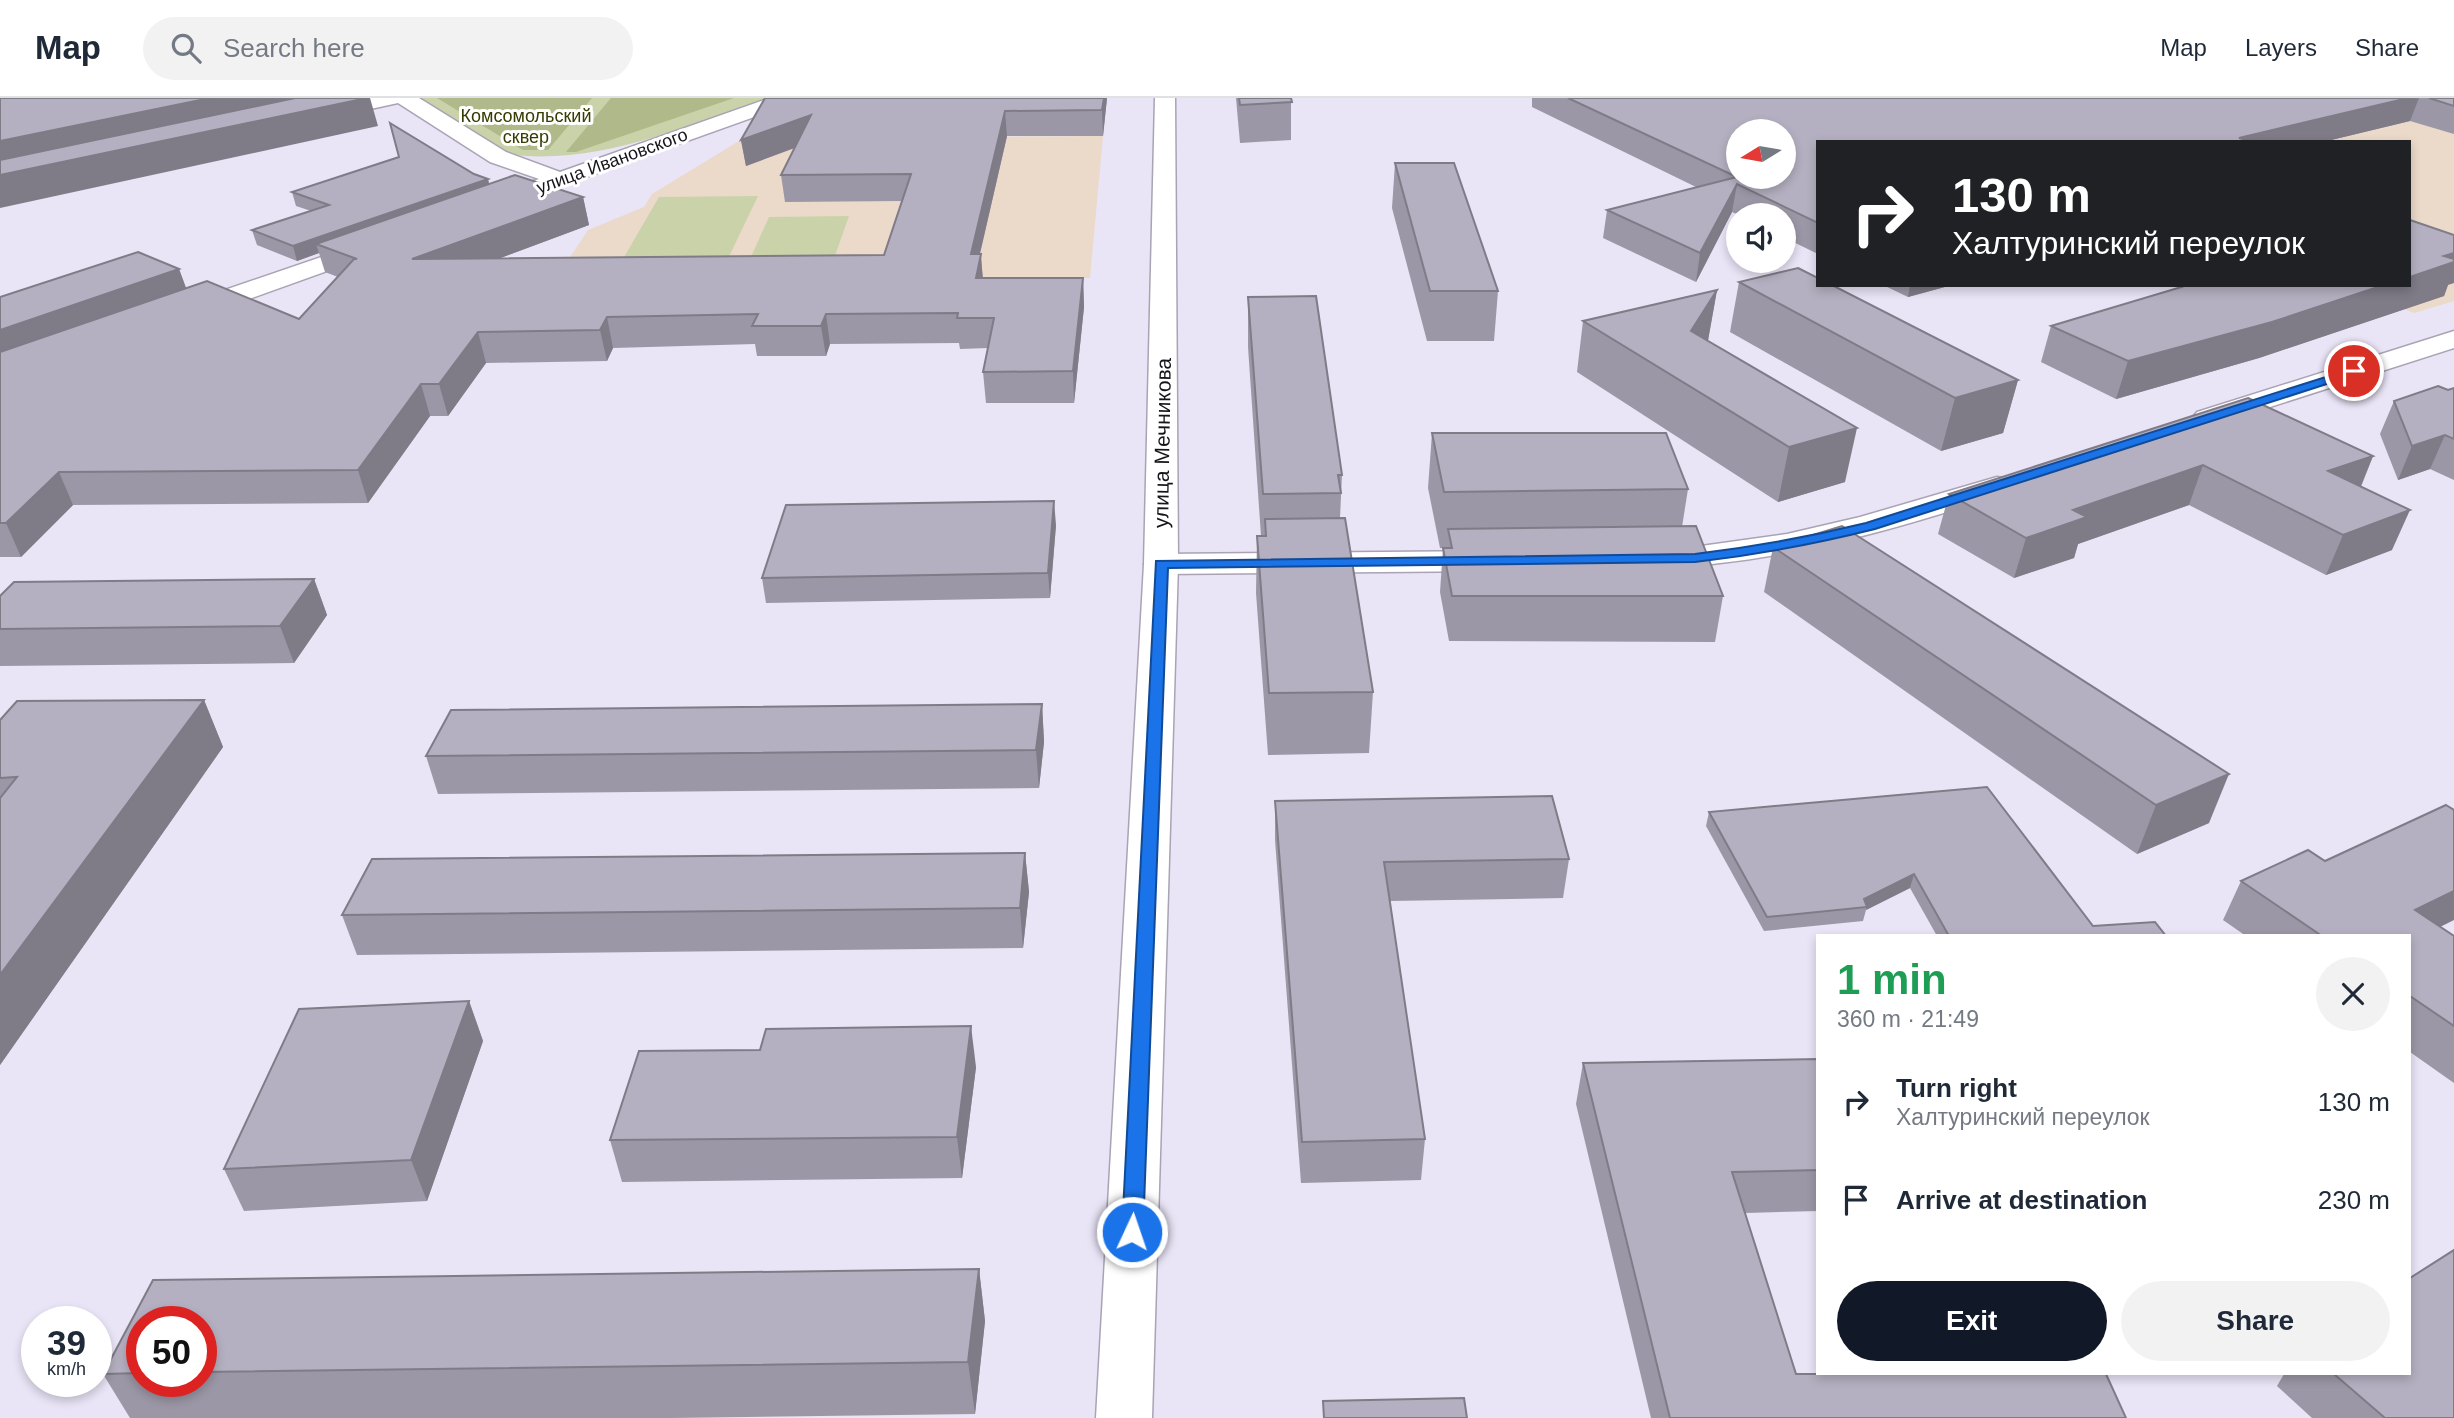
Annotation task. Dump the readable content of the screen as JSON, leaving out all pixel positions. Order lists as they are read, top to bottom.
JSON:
{
  "streets": {
    "street": ["улица Ивановского", "улица Мечникова"]
  },
  "parks": ["Комсомольский сквер"],
  "north": "left",
  "page": {
    "header": "Map",
    "search": "Search here",
    "nav": ["Map", "Layers", "Share"],
    "turn": ["130 m", "Халтуринский переулок"],
    "heading": ["1 min", "360 m · 21:49"],
    "list": [
      {
        "name": "Turn right",
        "note": "Халтуринский переулок",
        "value": "130 m"
      },
      {
        "name": "Arrive at destination",
        "value": "230 m"
      }
    ],
    "buttons": ["Exit", "Share"],
    "speed": "39 km/h",
    "limit": "50"
  }
}
